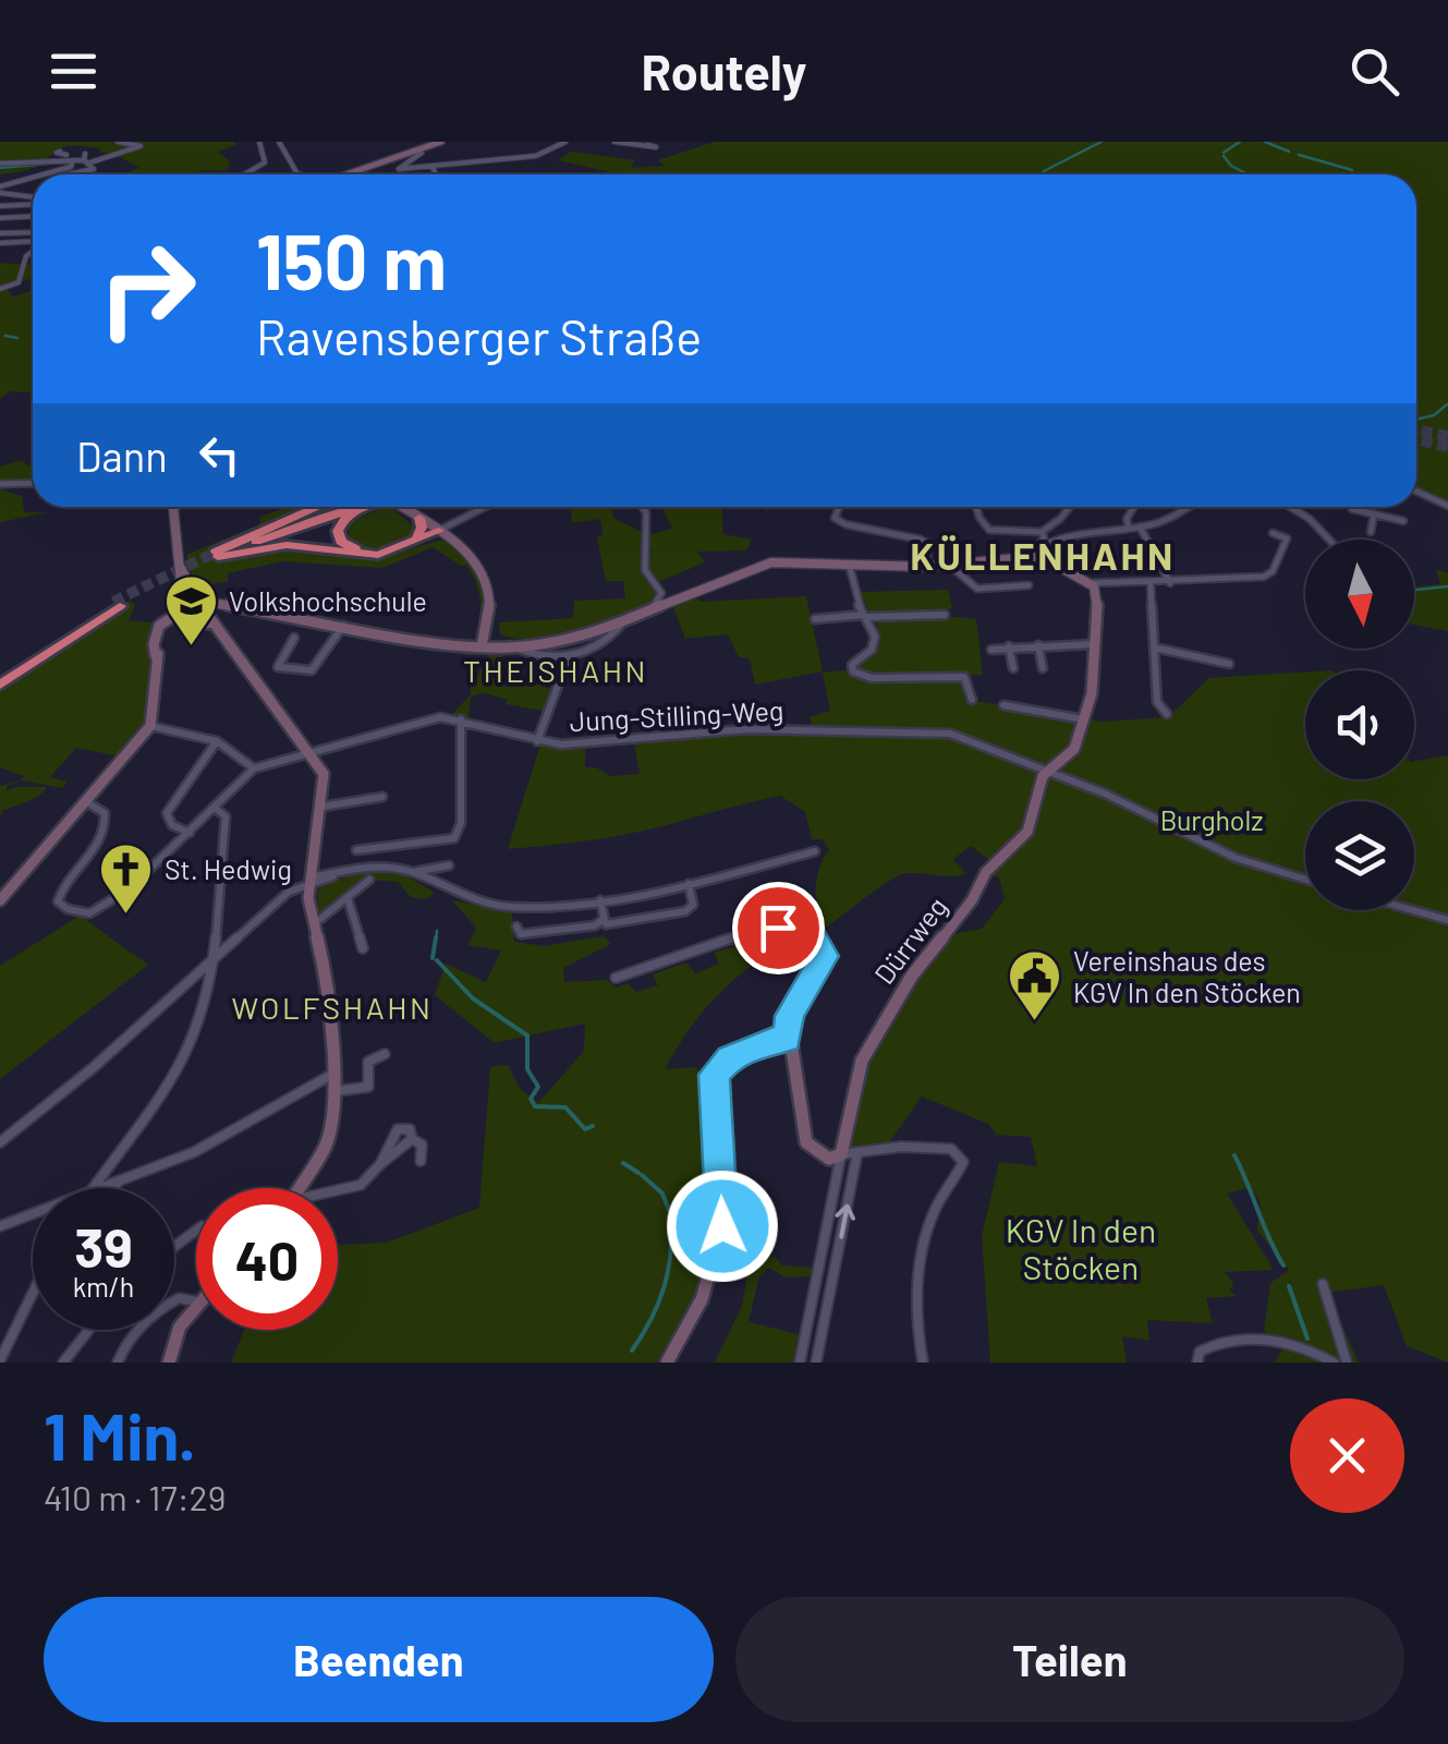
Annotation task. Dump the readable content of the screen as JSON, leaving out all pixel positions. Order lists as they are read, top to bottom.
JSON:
{
  "streets": {
    "street": ["Jung-Stilling-Weg", "Dürrweg"]
  },
  "crossings": [
    ["Jung-Stilling-Weg", "Dürrweg"]
  ],
  "districts": ["KÜLLENHAHN", "THEISHAHN", "WOLFSHAHN"],
  "parks": ["Burgholz", "KGV In den Stöcken"],
  "places": {
    "school or university": ["Volkshochschule"],
    "church": ["St. Hedwig"],
    "public building": ["Vereinshaus des KGV In den Stöcken"]
  },
  "north": "bottom",
  "page": {
    "header": "Routely",
    "turn": ["150 m", "Ravensberger Straße"],
    "then": "Dann",
    "speed": "39 km/h",
    "limit": "40",
    "heading": ["1 Min.", "410 m · 17:29"],
    "buttons": ["Beenden", "Teilen"]
  }
}
